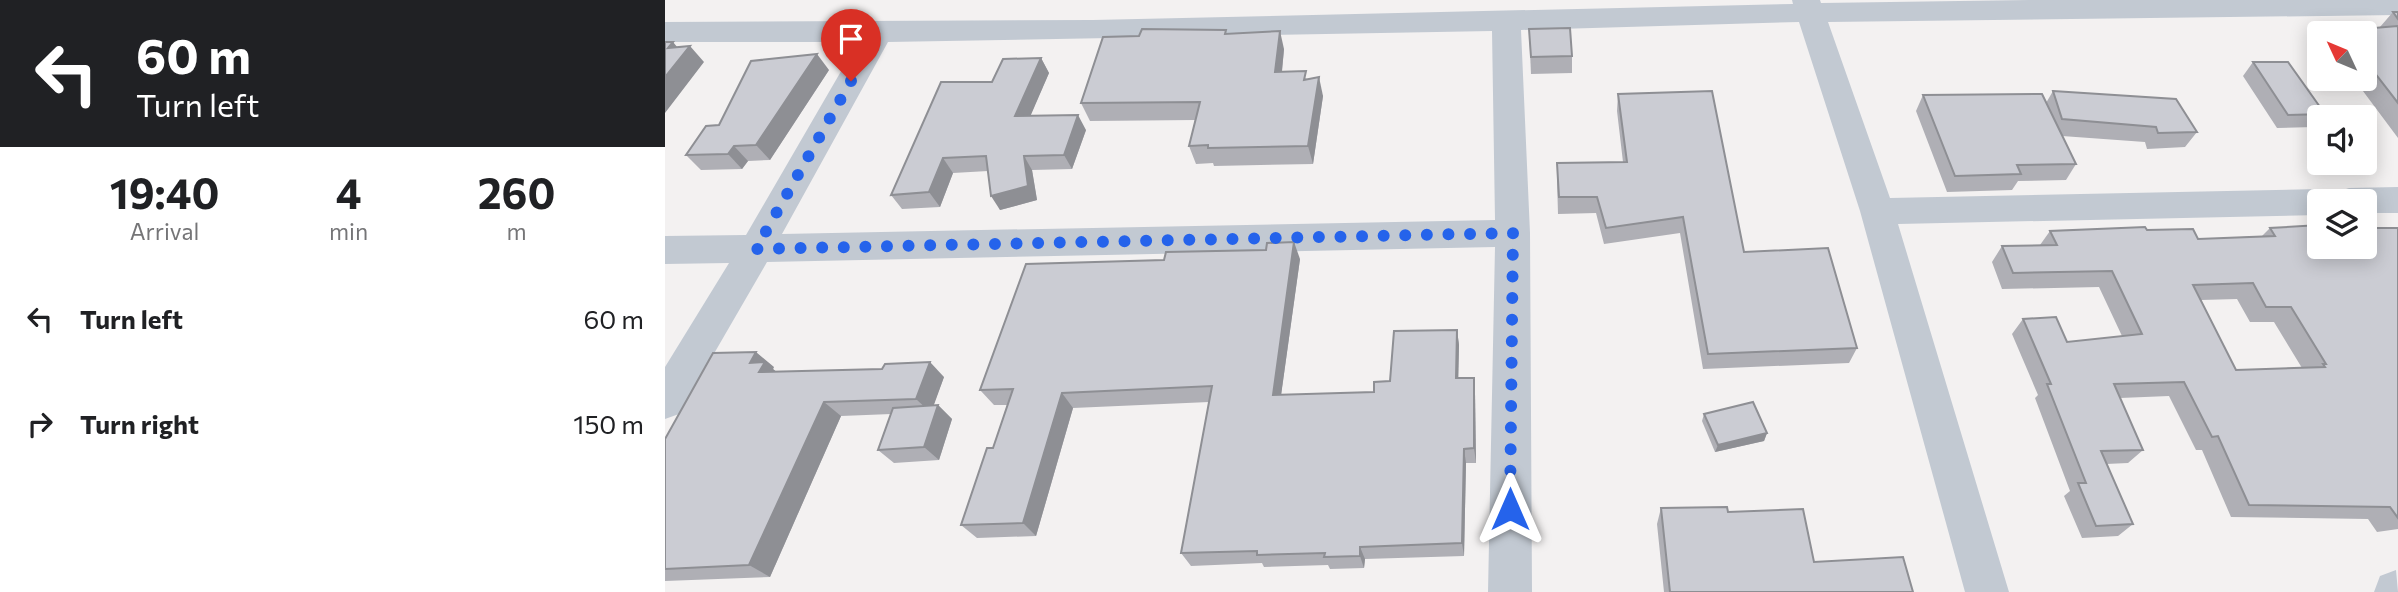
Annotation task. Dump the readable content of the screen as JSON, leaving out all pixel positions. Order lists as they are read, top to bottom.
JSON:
{
  "north": "top left",
  "page": {
    "turn": ["60 m", "Turn left"],
    "eta": [
      "19:40",
      "Arrival",
      "4",
      "min",
      "260",
      "m"
    ],
    "list": [
      {
        "name": "Turn left",
        "value": "60 m"
      },
      {
        "name": "Turn right",
        "value": "150 m"
      }
    ]
  }
}
